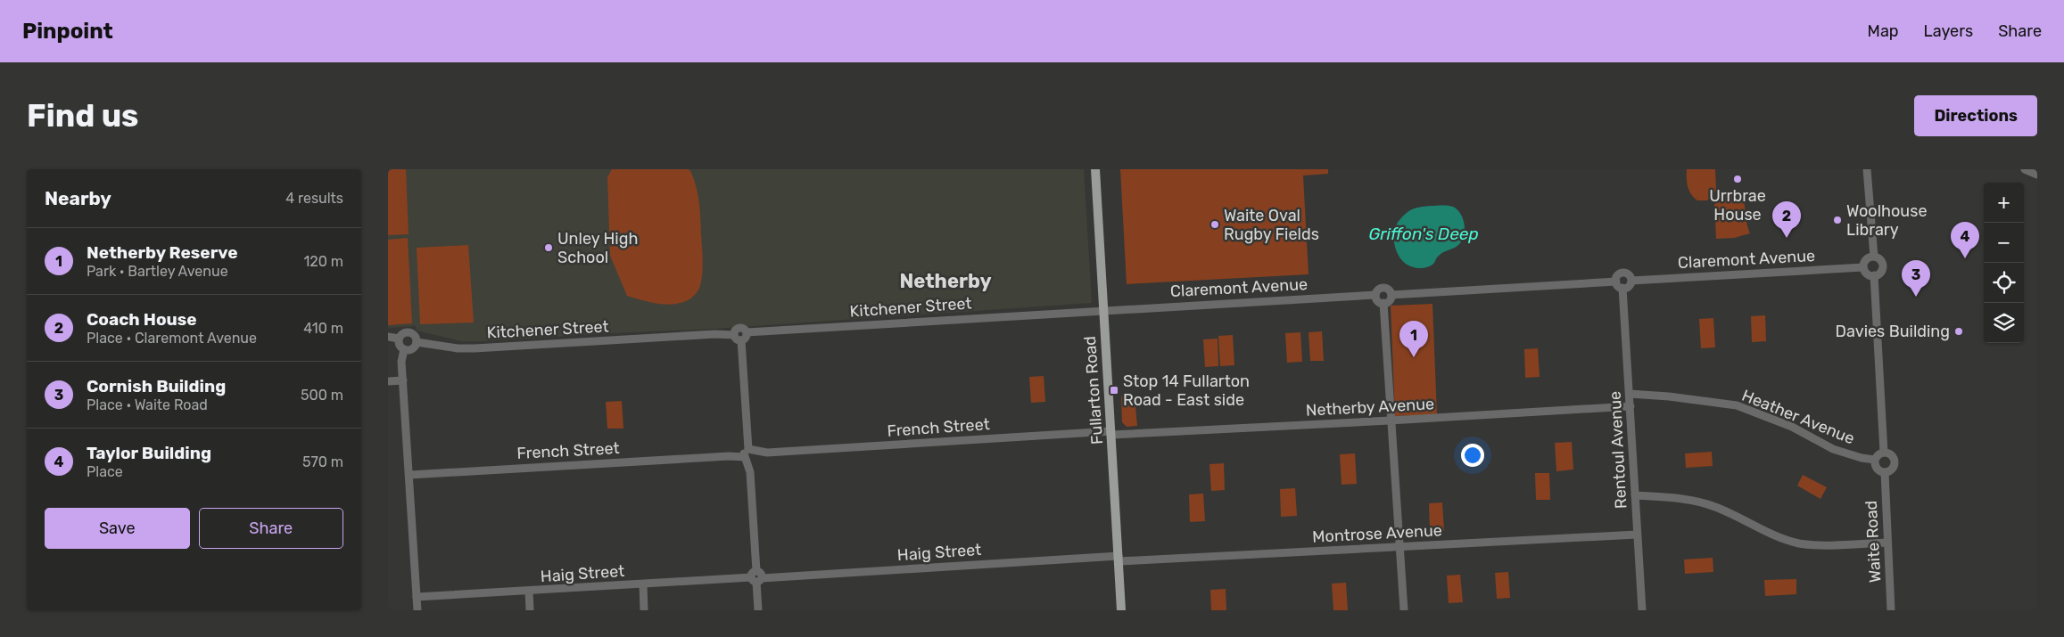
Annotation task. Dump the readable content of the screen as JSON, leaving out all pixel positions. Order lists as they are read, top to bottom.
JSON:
{
  "streets": {
    "main road": ["Fullarton Road"],
    "street": [
      "Claremont Avenue",
      "Kitchener Street",
      "Netherby Avenue",
      "Heather Avenue",
      "French Street",
      "Rentoul Avenue",
      "Montrose Avenue",
      "Waite Road",
      "Haig Street"
    ]
  },
  "crossings": [
    ["Claremont Avenue", "Kitchener Street"],
    ["Claremont Avenue", "Fullarton Road"],
    ["Claremont Avenue", "Rentoul Avenue"],
    ["Kitchener Street", "Fullarton Road"],
    ["Fullarton Road", "Netherby Avenue"],
    ["Fullarton Road", "French Street"],
    ["Fullarton Road", "Montrose Avenue"],
    ["Fullarton Road", "Haig Street"],
    ["Netherby Avenue", "French Street"],
    ["Netherby Avenue", "Rentoul Avenue"],
    ["Heather Avenue", "Rentoul Avenue"],
    ["Heather Avenue", "Waite Road"],
    ["Rentoul Avenue", "Montrose Avenue"],
    ["Montrose Avenue", "Haig Street"]
  ],
  "districts": ["Netherby"],
  "water": ["Griffon's Deep"],
  "places": {
    "other": [
      "Urrbrae House",
      "Woolhouse Library",
      "Waite Oval Rugby Fields",
      "Unley High School",
      "Davies Building"
    ],
    "transit": ["Stop 14 Fullarton Road - East side"]
  },
  "page": {
    "header": "Pinpoint",
    "nav": ["Map", "Layers", "Share"],
    "buttons": [
      "Directions",
      ["Save", "Share"]
    ],
    "title": "Find us",
    "heading": ["Nearby", "4 results"],
    "map_buttons": ["+", "−"],
    "pins": [
      "2",
      "4",
      "3",
      "1"
    ],
    "list": [
      {
        "mark": "1",
        "name": "Netherby Reserve",
        "note": "Park · Bartley Avenue",
        "value": "120 m"
      },
      {
        "mark": "2",
        "name": "Coach House",
        "note": "Place · Claremont Avenue",
        "value": "410 m"
      },
      {
        "mark": "3",
        "name": "Cornish Building",
        "note": "Place · Waite Road",
        "value": "500 m"
      },
      {
        "mark": "4",
        "name": "Taylor Building",
        "note": "Place",
        "value": "570 m"
      }
    ]
  }
}
